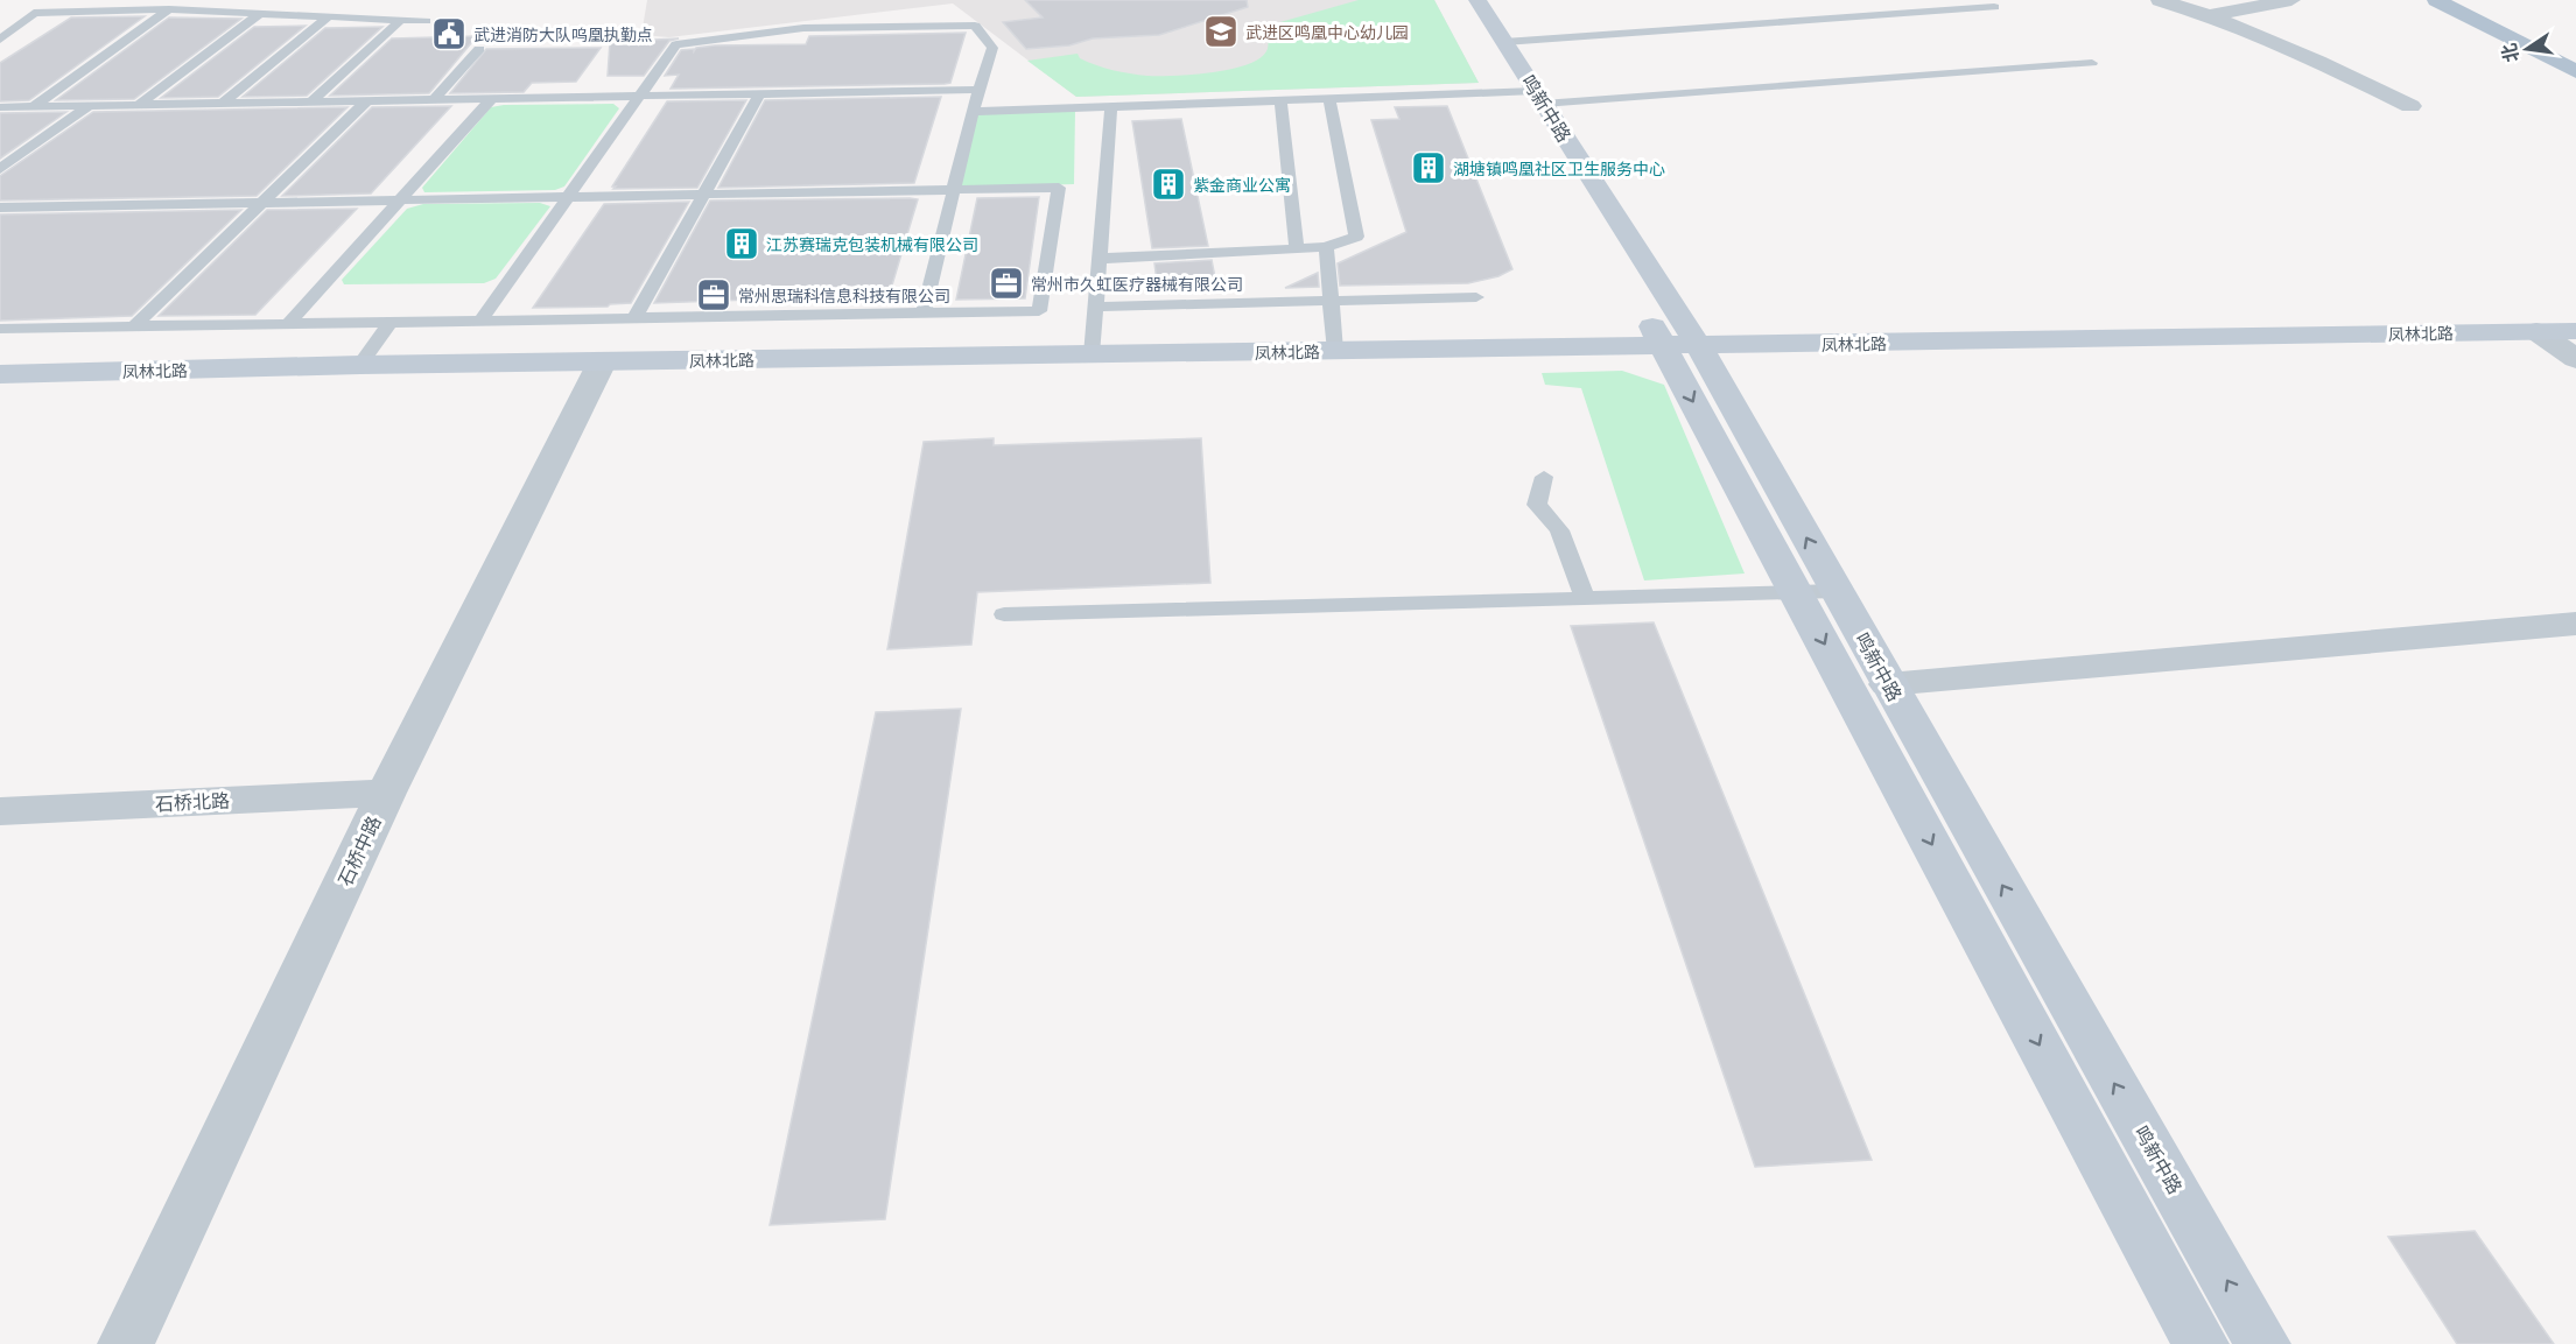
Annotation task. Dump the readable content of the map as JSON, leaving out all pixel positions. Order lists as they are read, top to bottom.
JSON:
{
  "streets": {
    "main road": ["鸣新中路", "凤林北路"],
    "street": ["石桥北路", "石桥中路"]
  },
  "crossings": [
    ["鸣新中路", "凤林北路"],
    ["凤林北路", "石桥中路"],
    ["石桥北路", "石桥中路"]
  ],
  "places": {
    "school or university": ["武进区鸣凰中心幼儿园"],
    "public building": ["武进消防大队呜凰执勤点"],
    "building": ["湖塘镇鸣凰社区卫生服务中心", "紫金商业公寓", "江苏赛瑞克包装机械有限公司"],
    "office": ["常州市久虹医疗器械有限公司", "常州思瑞科信息科技有限公司"]
  },
  "north": "left"
}
